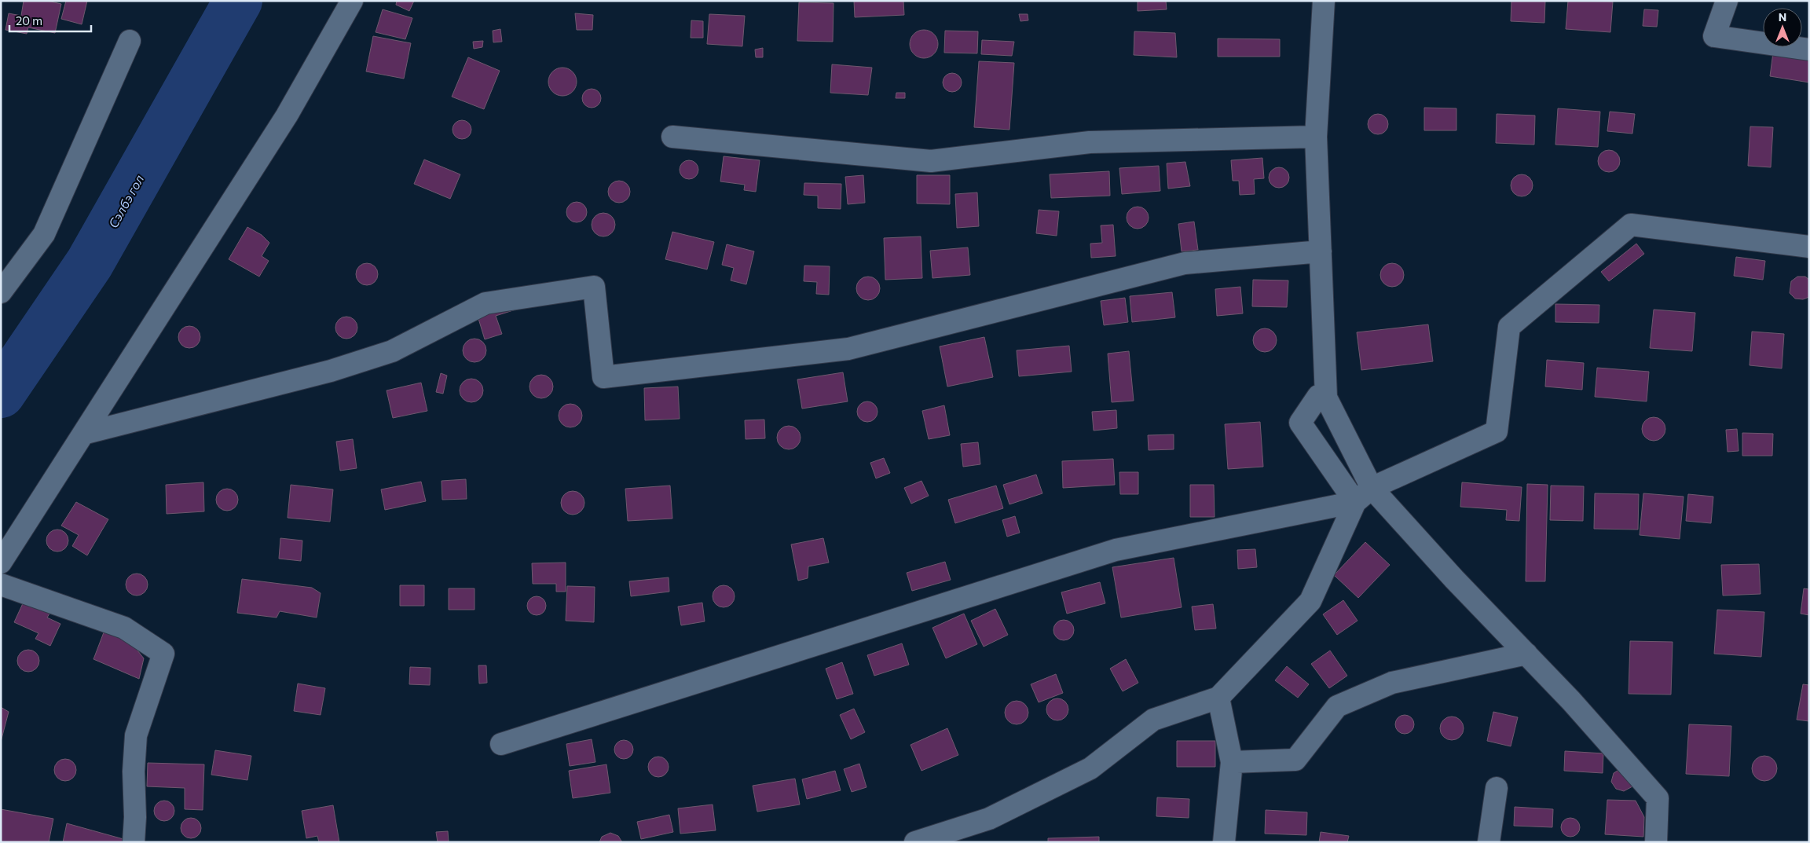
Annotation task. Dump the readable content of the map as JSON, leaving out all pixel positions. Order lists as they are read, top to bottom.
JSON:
{
  "water": ["Сэлбэ гол"],
  "scale_bar": "20 m",
  "north": "top"
}
